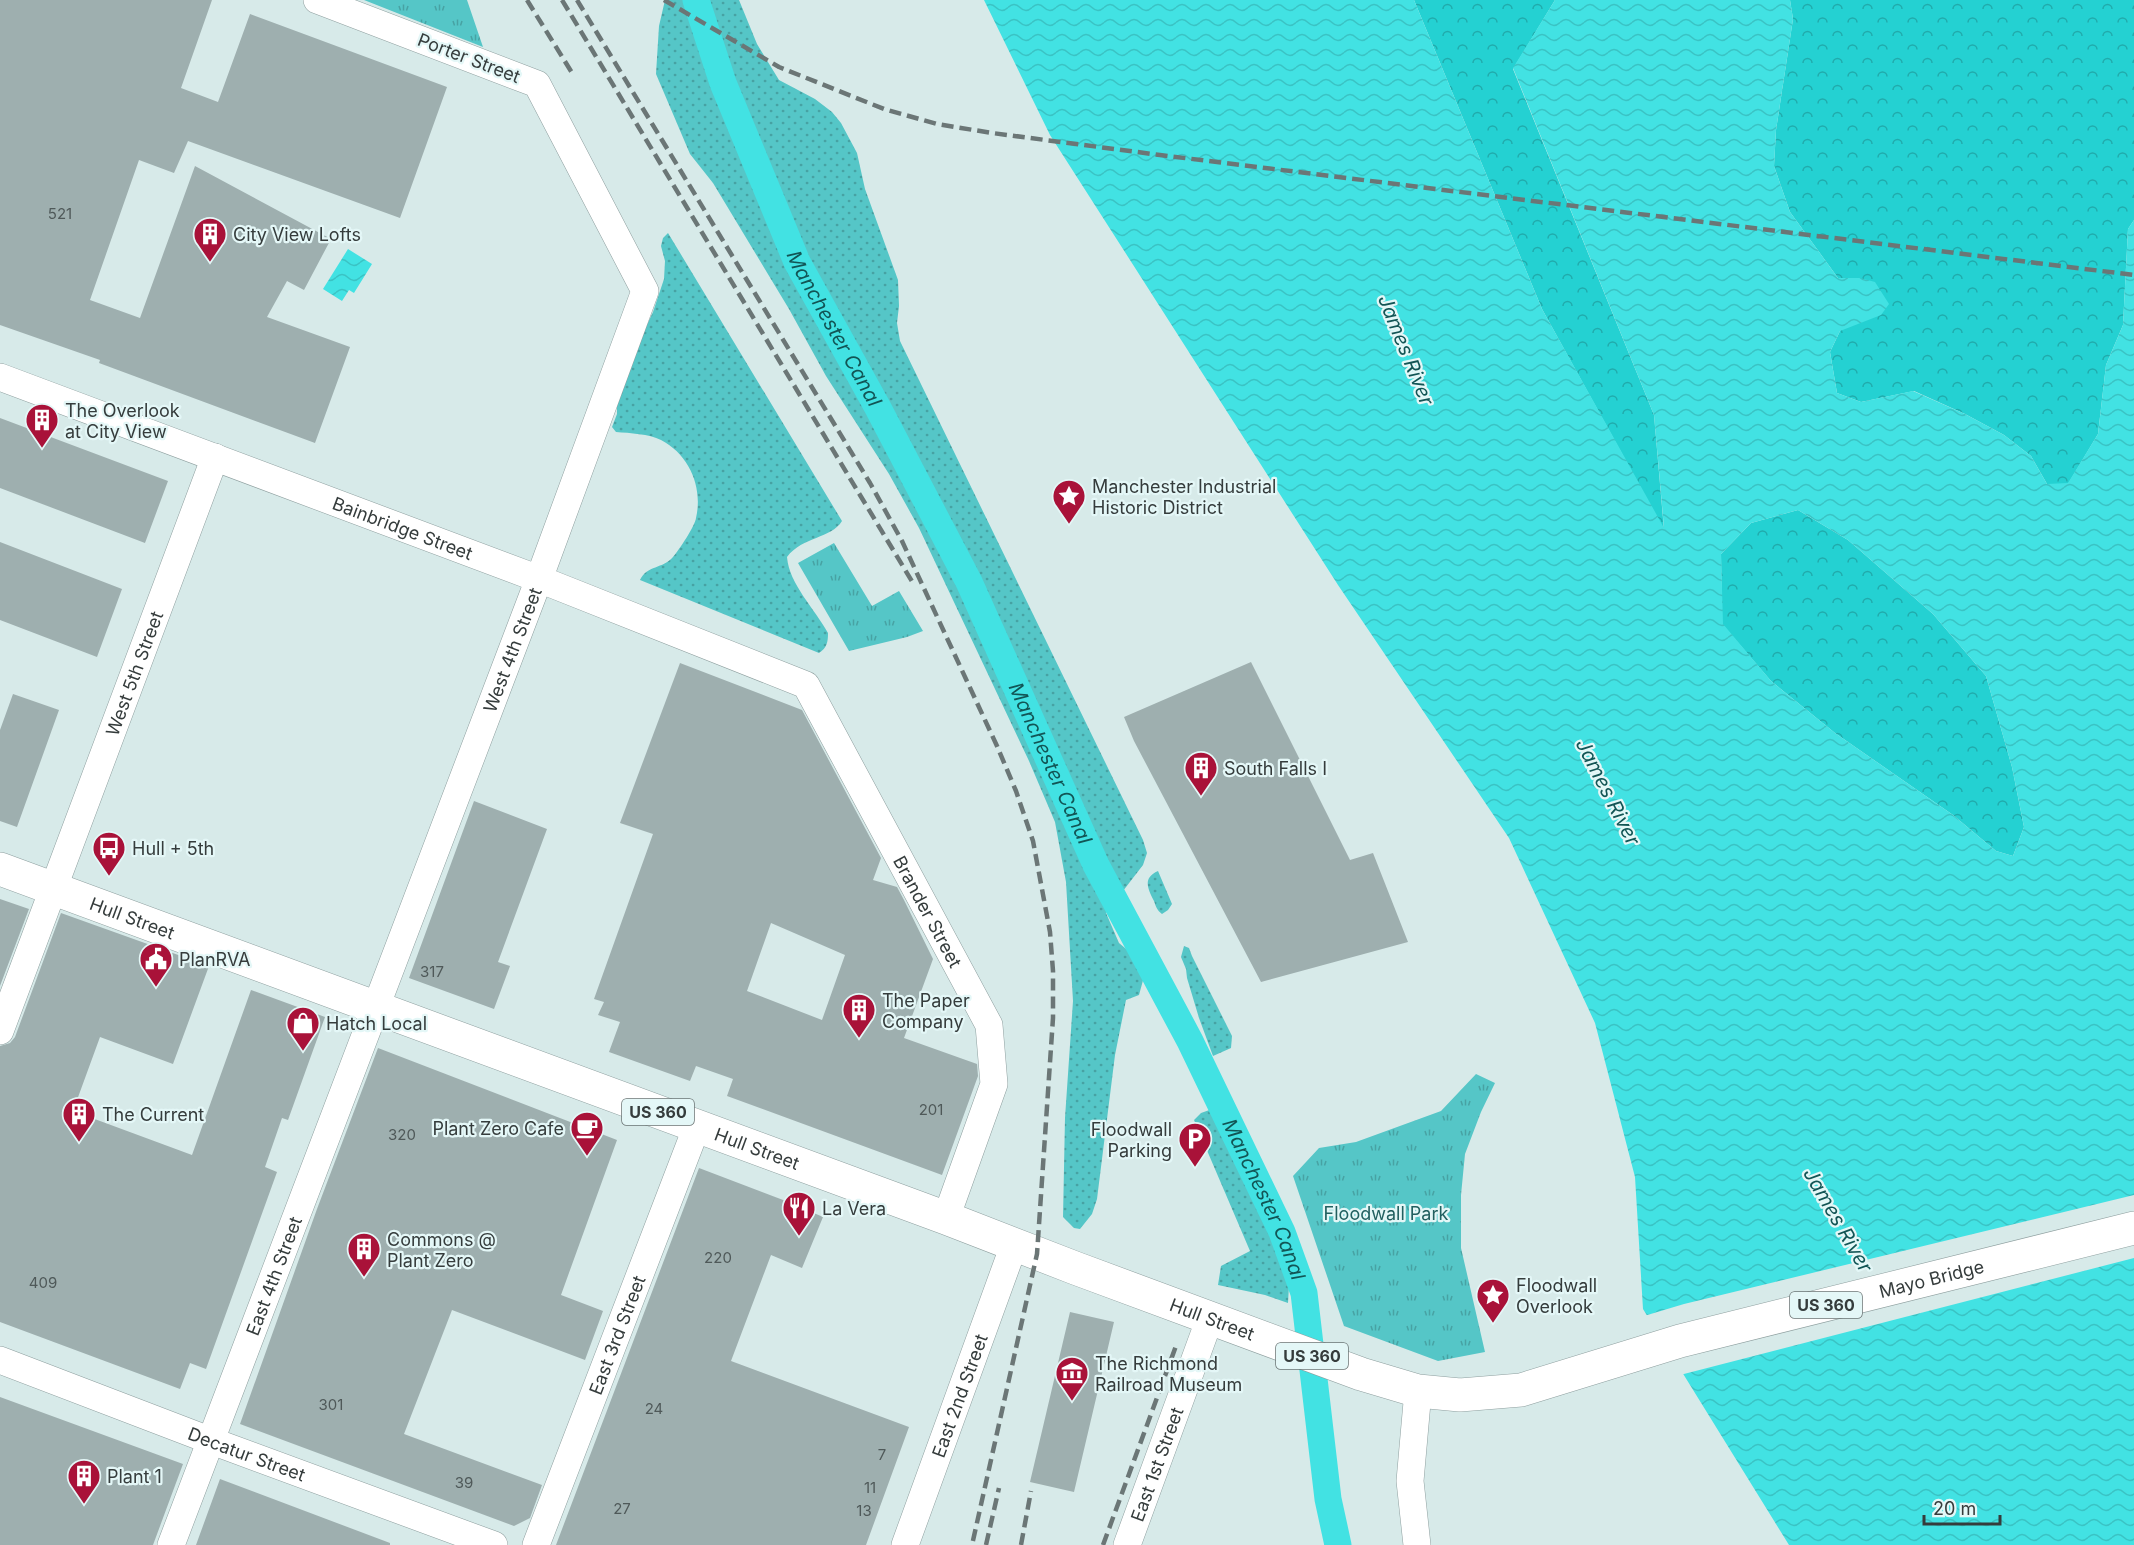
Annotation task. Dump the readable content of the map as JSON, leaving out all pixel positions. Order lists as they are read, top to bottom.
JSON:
{
  "streets": {
    "main road": ["Hull Street", "US 360", "Mayo Bridge"],
    "street": [
      "Porter Street",
      "Bainbridge Street",
      "West 4th Street",
      "West 5th Street",
      "Brander Street",
      "East 4th Street",
      "East 3rd Street",
      "East 2nd Street",
      "Decatur Street",
      "East 1st Street"
    ]
  },
  "crossings": [
    ["Porter Street", "West 4th Street"],
    ["Bainbridge Street", "West 4th Street"],
    ["Bainbridge Street", "West 5th Street"],
    ["Bainbridge Street", "Brander Street"],
    ["West 4th Street", "Hull Street"],
    ["West 4th Street", "East 4th Street"],
    ["West 5th Street", "Hull Street"],
    ["Brander Street", "Hull Street"],
    ["Hull Street", "East 4th Street"],
    ["Hull Street", "Mayo Bridge"],
    ["Hull Street", "East 3rd Street"],
    ["Hull Street", "East 2nd Street"],
    ["Hull Street", "East 1st Street"],
    ["East 4th Street", "Decatur Street"]
  ],
  "water": ["Manchester Canal", "James River"],
  "parks": ["Floodwall Park"],
  "places": {
    "building": [
      "City View Lofts",
      "The Overlook at City View",
      "South Falls I",
      "The Paper Company",
      "The Current",
      "Commons @ Plant Zero",
      "Plant 1"
    ],
    "place": ["Manchester Industrial Historic District", "Floodwall Overlook"],
    "bus stop": ["Hull + 5th"],
    "public building": ["PlanRVA"],
    "shop": ["Hatch Local"],
    "cafe": ["Plant Zero Cafe"],
    "parking": ["Floodwall Parking"],
    "restaurant": ["La Vera"],
    "museum": ["The Richmond Railroad Museum"]
  },
  "house_numbers": [
    "521",
    "317",
    "201",
    "320",
    "220",
    "409",
    "301",
    "24",
    "7",
    "39",
    "11",
    "27",
    "13"
  ],
  "scale_bar": "20 m"
}
